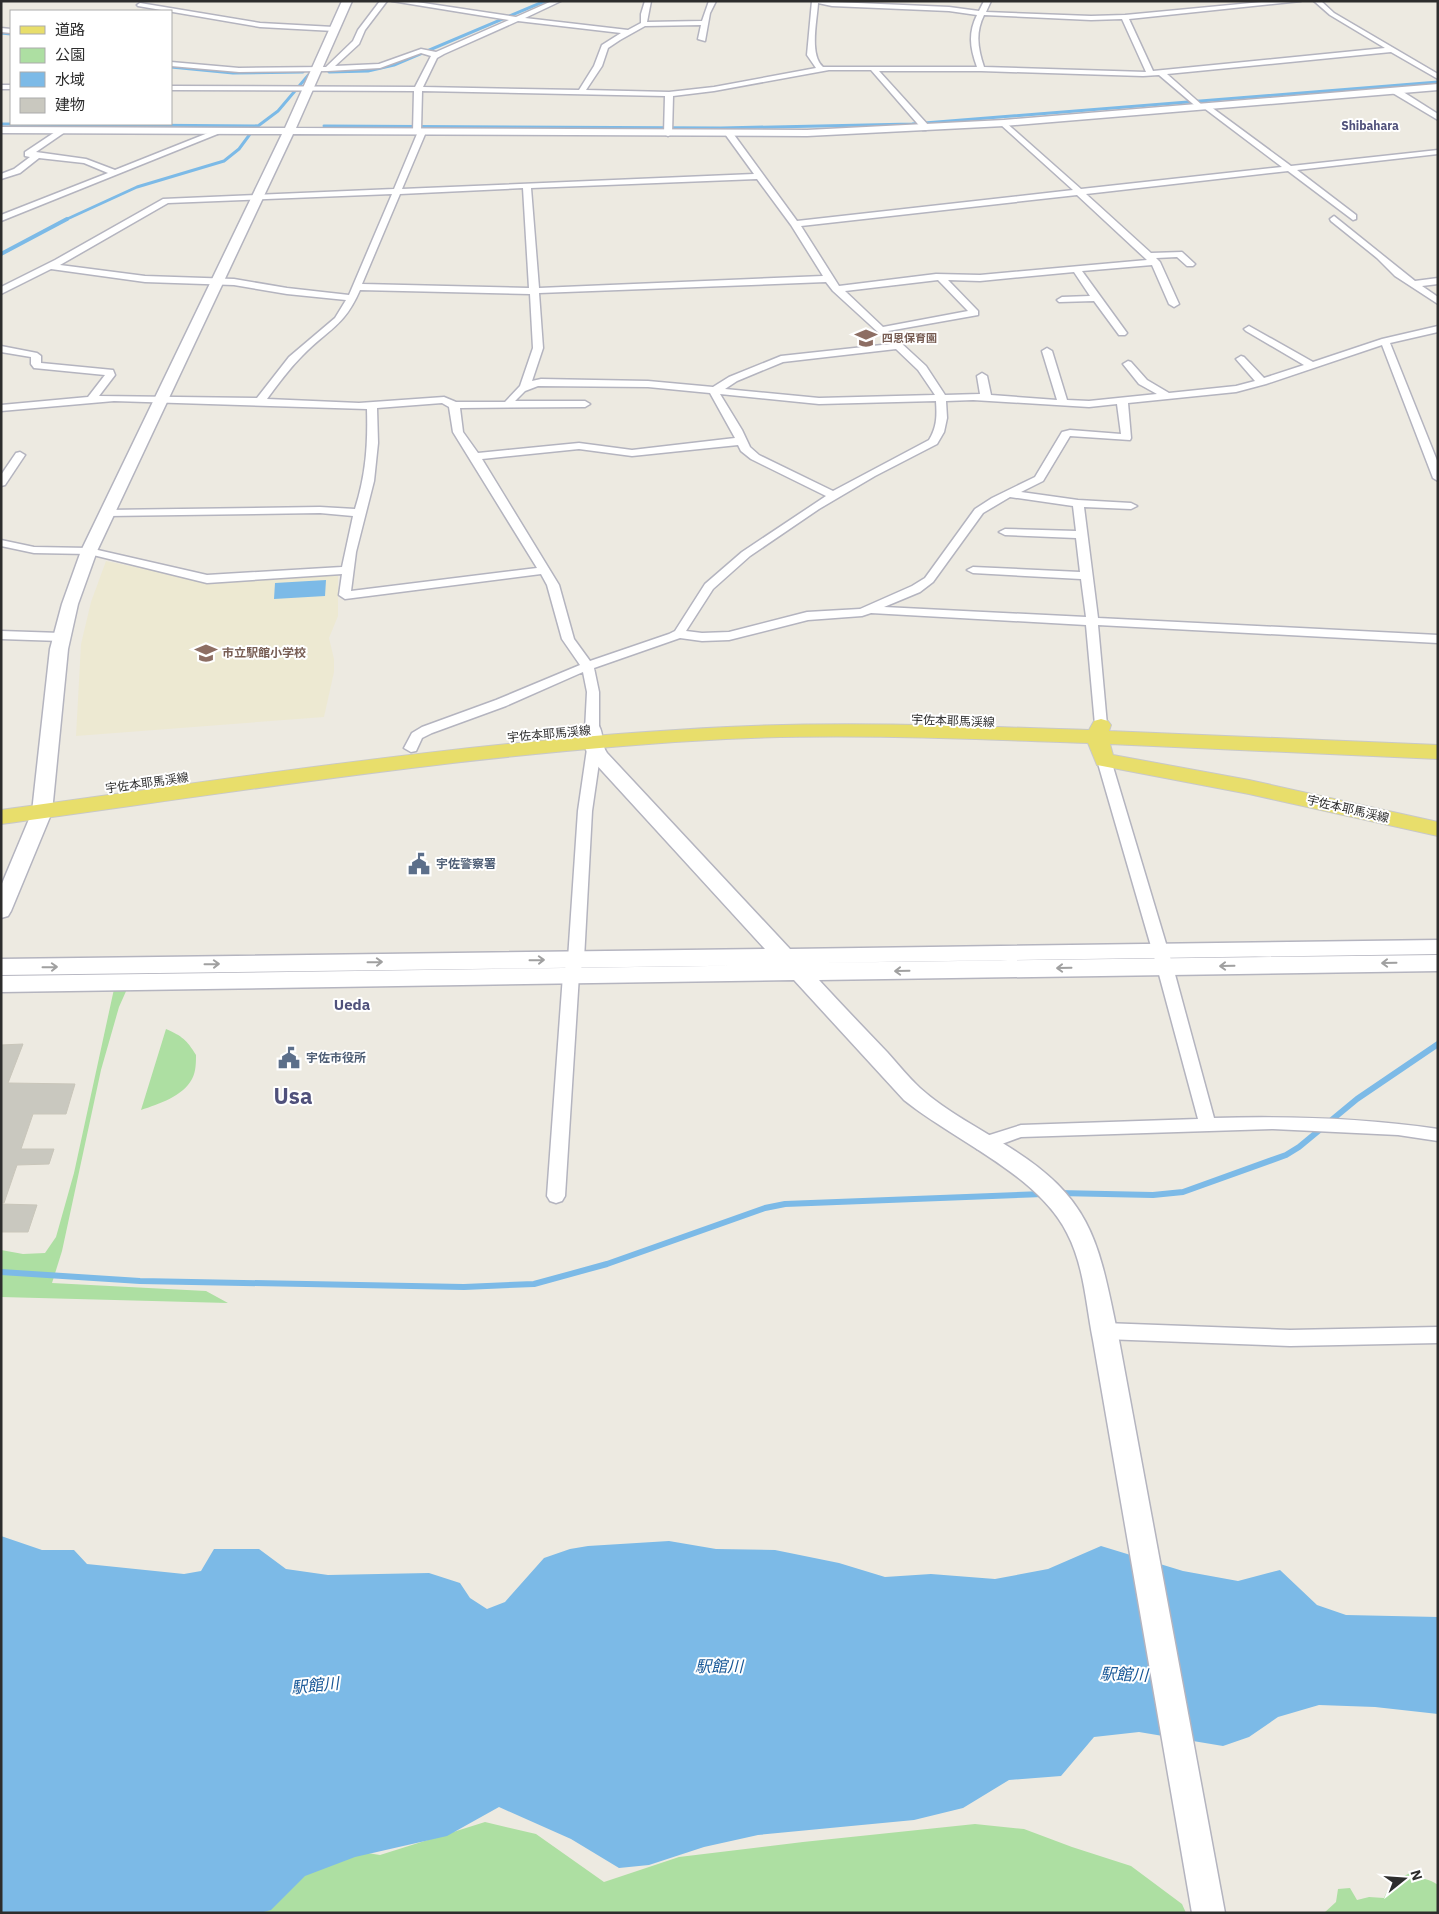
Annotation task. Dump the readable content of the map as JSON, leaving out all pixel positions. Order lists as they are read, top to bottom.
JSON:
{
  "streets": {
    "main road": ["宇佐本耶馬渓線"]
  },
  "districts": ["Shibahara", "Ueda", "Usa"],
  "water": ["駅館川"],
  "places": {
    "school or university": ["四恩保育園", "市立駅館小学校"],
    "public building": ["宇佐警察署", "宇佐市役所"]
  },
  "legend": [
    "道路",
    "公園",
    "水域",
    "建物"
  ],
  "north": "right"
}
